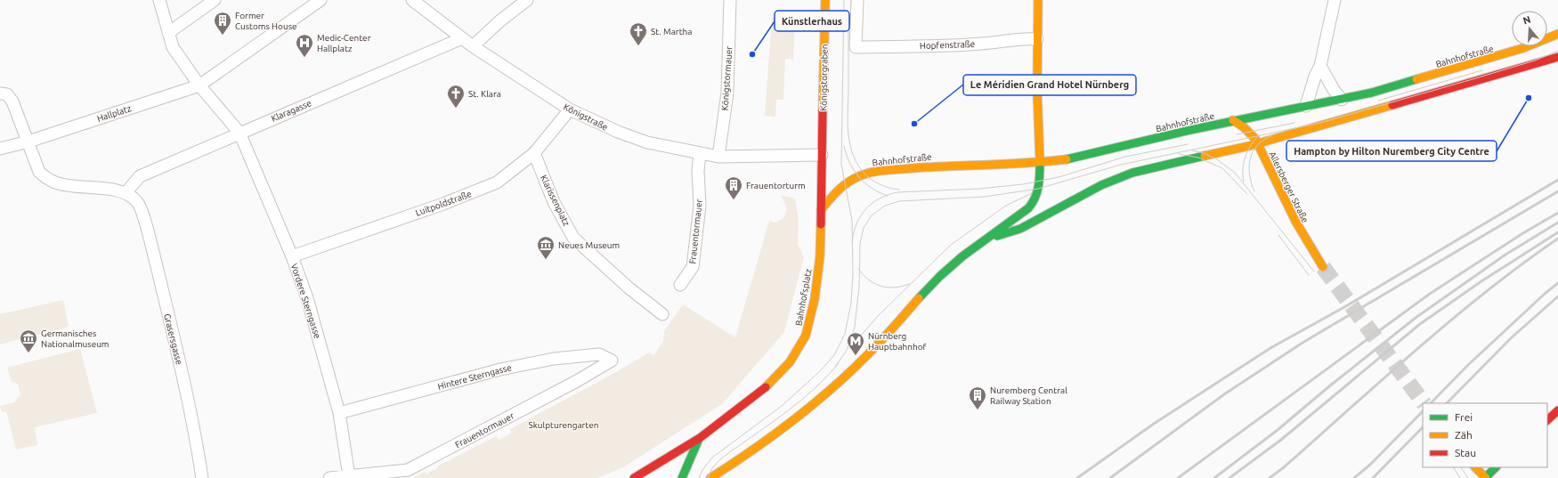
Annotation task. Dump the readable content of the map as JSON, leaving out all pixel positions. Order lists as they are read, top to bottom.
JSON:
{
  "streets": {
    "main road": [
      "Bahnhofstraße",
      "Königstorgraben",
      "Allersberger Straße",
      "Bahnhofsplatz"
    ],
    "street": [
      "Hopfenstraße",
      "Königstormauer",
      "Klaragasse",
      "Hallplatz",
      "Königstraße",
      "Klarissenplatz",
      "Luitpoldstraße",
      "Frauentormauer",
      "Vordere Sterngasse",
      "Grasersgasse",
      "Hintere Sterngasse"
    ]
  },
  "crossings": [
    ["Bahnhofstraße", "Allersberger Straße"],
    ["Bahnhofstraße", "Bahnhofsplatz"],
    ["Königstorgraben", "Königstraße"],
    ["Königstorgraben", "Bahnhofsplatz"],
    ["Königstormauer", "Königstraße"],
    ["Klaragasse", "Königstraße"],
    ["Klaragasse", "Vordere Sterngasse"],
    ["Klaragasse", "Grasersgasse"],
    ["Königstraße", "Luitpoldstraße"],
    ["Königstraße", "Frauentormauer"],
    ["Königstraße", "Bahnhofsplatz"],
    ["Klarissenplatz", "Luitpoldstraße"],
    ["Luitpoldstraße", "Vordere Sterngasse"],
    ["Frauentormauer", "Vordere Sterngasse"],
    ["Frauentormauer", "Hintere Sterngasse"],
    ["Vordere Sterngasse", "Hintere Sterngasse"]
  ],
  "parks": ["Skulpturengarten"],
  "places": {
    "building": ["Former Customs House", "Frauentorturm", "Nuremberg Central Railway Station"],
    "church": ["St. Martha", "St. Klara"],
    "other": ["Künstlerhaus", "Hampton by Hilton Nuremberg City Centre", "Le Méridien Grand Hotel Nürnberg"],
    "hospital": ["Medic-Center Hallplatz"],
    "museum": ["Neues Museum", "Germanisches Nationalmuseum"],
    "metro station": ["Nürnberg Hauptbahnhof"]
  },
  "legend": ["Frei", "Zäh", "Stau"],
  "north": "top"
}
